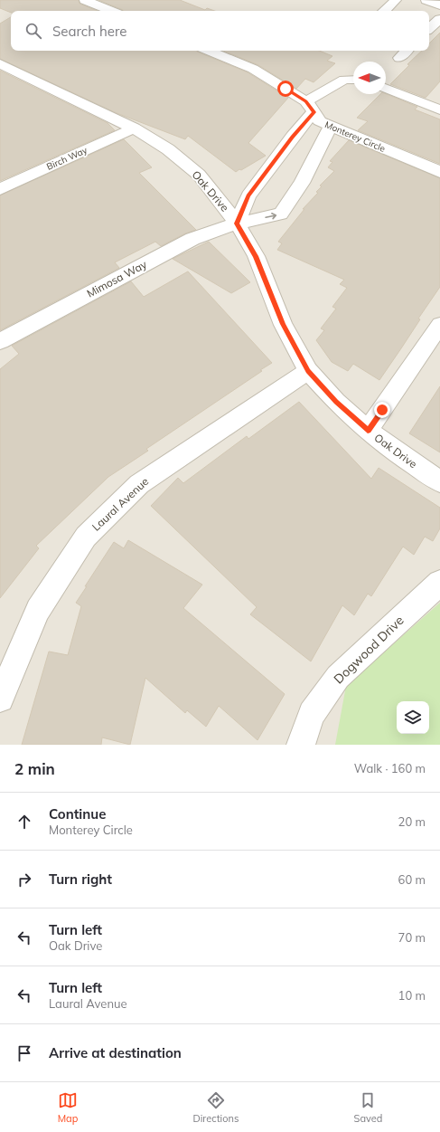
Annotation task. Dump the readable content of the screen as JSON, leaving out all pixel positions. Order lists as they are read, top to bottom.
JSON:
{
  "streets": {
    "street": [
      "Monterey Circle",
      "Birch Way",
      "Oak Drive",
      "Mimosa Way",
      "Laural Avenue",
      "Dogwood Drive"
    ]
  },
  "crossings": [
    ["Monterey Circle", "Mimosa Way"],
    ["Birch Way", "Oak Drive"],
    ["Oak Drive", "Mimosa Way"],
    ["Oak Drive", "Laural Avenue"]
  ],
  "north": "left",
  "page": {
    "search": "Search here",
    "heading": ["2 min", "Walk · 160 m"],
    "list": [
      ["Continue", "Monterey Circle", "20 m"],
      ["Turn right", "60 m"],
      ["Turn left", "Oak Drive", "70 m"],
      ["Turn left", "Laural Avenue", "10 m"],
      "Arrive at destination"
    ],
    "nav": ["Map", "Directions", "Saved"]
  }
}
